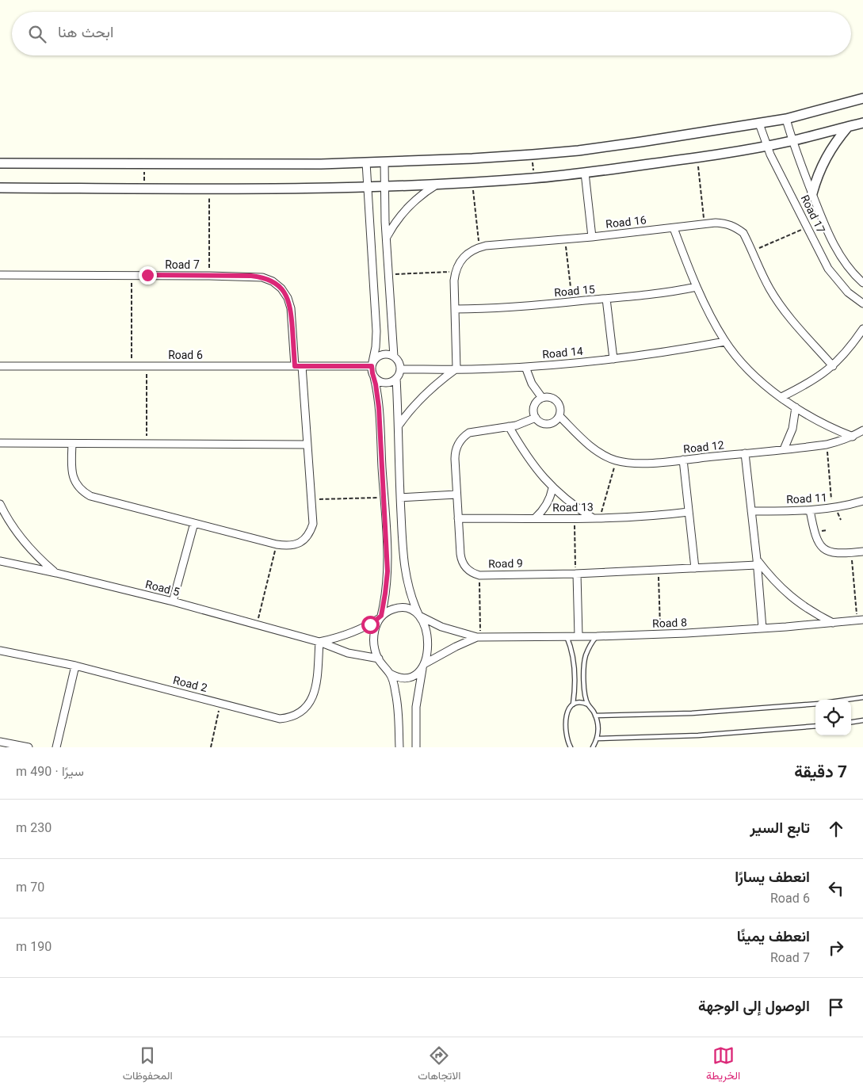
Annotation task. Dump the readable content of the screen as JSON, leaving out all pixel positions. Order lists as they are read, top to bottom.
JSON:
{
  "streets": {
    "street": [
      "Road 17",
      "Road 16",
      "Road 7",
      "Road 15",
      "Road 14",
      "Road 6",
      "Road 12",
      "Road 11",
      "Road 13",
      "Road 9",
      "Road 5",
      "Road 8",
      "Road 2"
    ]
  },
  "crossings": [
    ["Road 7", "Road 6"],
    ["Road 14", "Road 6"],
    ["Road 12", "Road 9"],
    ["Road 13", "Road 9"],
    ["Road 5", "Road 8"],
    ["Road 5", "Road 2"]
  ],
  "page": {
    "search": "ابحث هنا",
    "heading": ["7 دقيقة", "سيرًا · 490 m"],
    "list": [
      ["تابع السير", "230 m"],
      ["انعطف يسارًا", "Road 6", "70 m"],
      ["انعطف يمينًا", "Road 7", "190 m"],
      "الوصول إلى الوجهة"
    ],
    "nav": ["الخريطة", "الاتجاهات", "المحفوظات"]
  }
}
